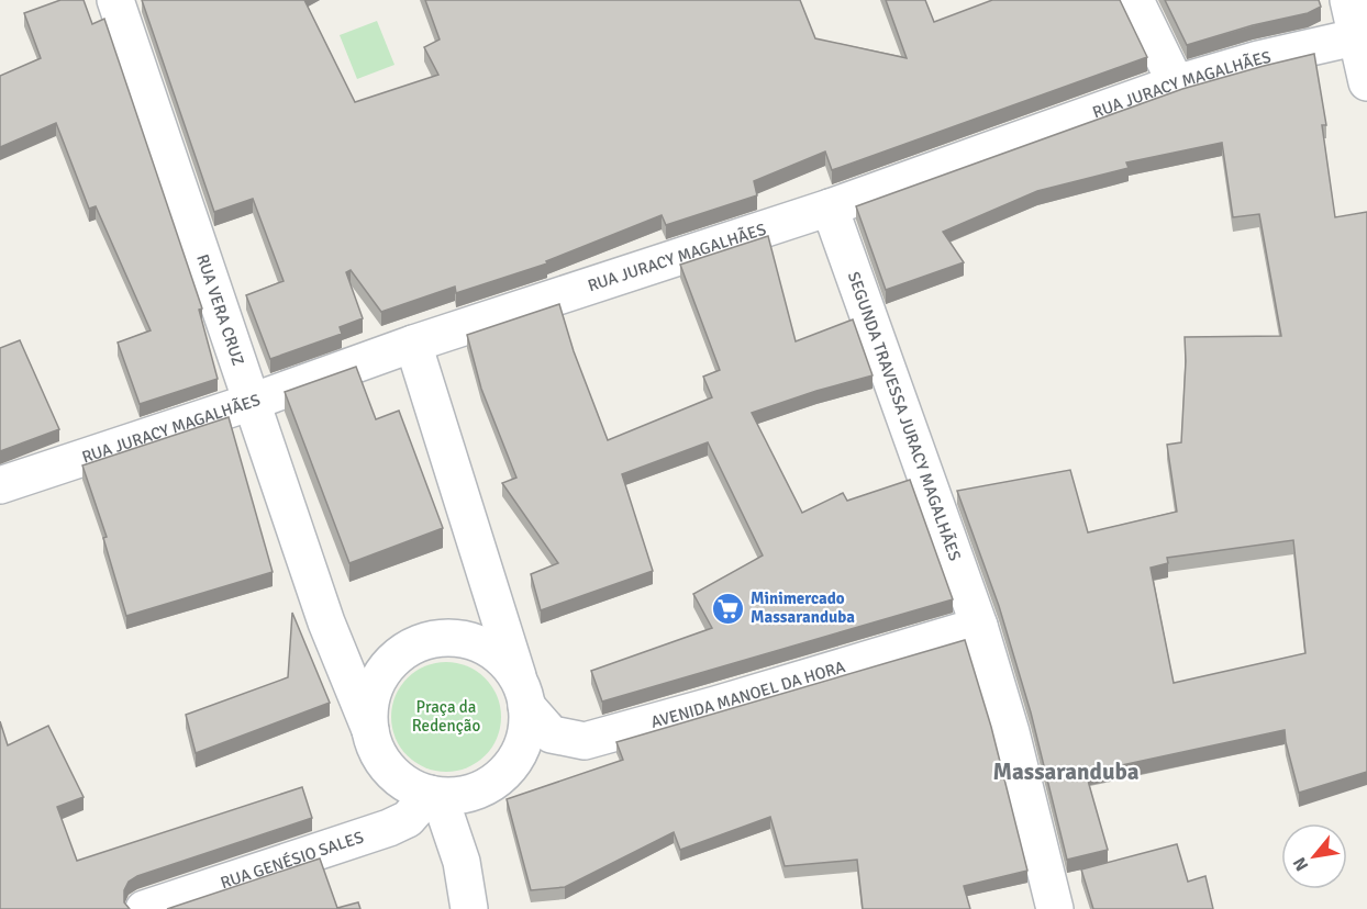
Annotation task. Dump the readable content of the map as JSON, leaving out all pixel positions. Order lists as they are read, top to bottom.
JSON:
{
  "streets": {
    "street": [
      "RUA JURACY MAGALHÃES",
      "RUA VERA CRUZ",
      "SEGUNDA TRAVESSA JURACY MAGALHÃES",
      "AVENIDA MANOEL DA HORA",
      "RUA GENÉSIO SALES"
    ]
  },
  "crossings": [
    ["RUA JURACY MAGALHÃES", "RUA VERA CRUZ"],
    ["RUA JURACY MAGALHÃES", "SEGUNDA TRAVESSA JURACY MAGALHÃES"],
    ["RUA VERA CRUZ", "AVENIDA MANOEL DA HORA"],
    ["RUA VERA CRUZ", "RUA GENÉSIO SALES"],
    ["SEGUNDA TRAVESSA JURACY MAGALHÃES", "AVENIDA MANOEL DA HORA"],
    ["AVENIDA MANOEL DA HORA", "RUA GENÉSIO SALES"]
  ],
  "districts": ["Massaranduba"],
  "parks": ["Praça da Redenção"],
  "places": {
    "supermarket": ["Minimercado Massaranduba"]
  },
  "north": "bottom left"
}
